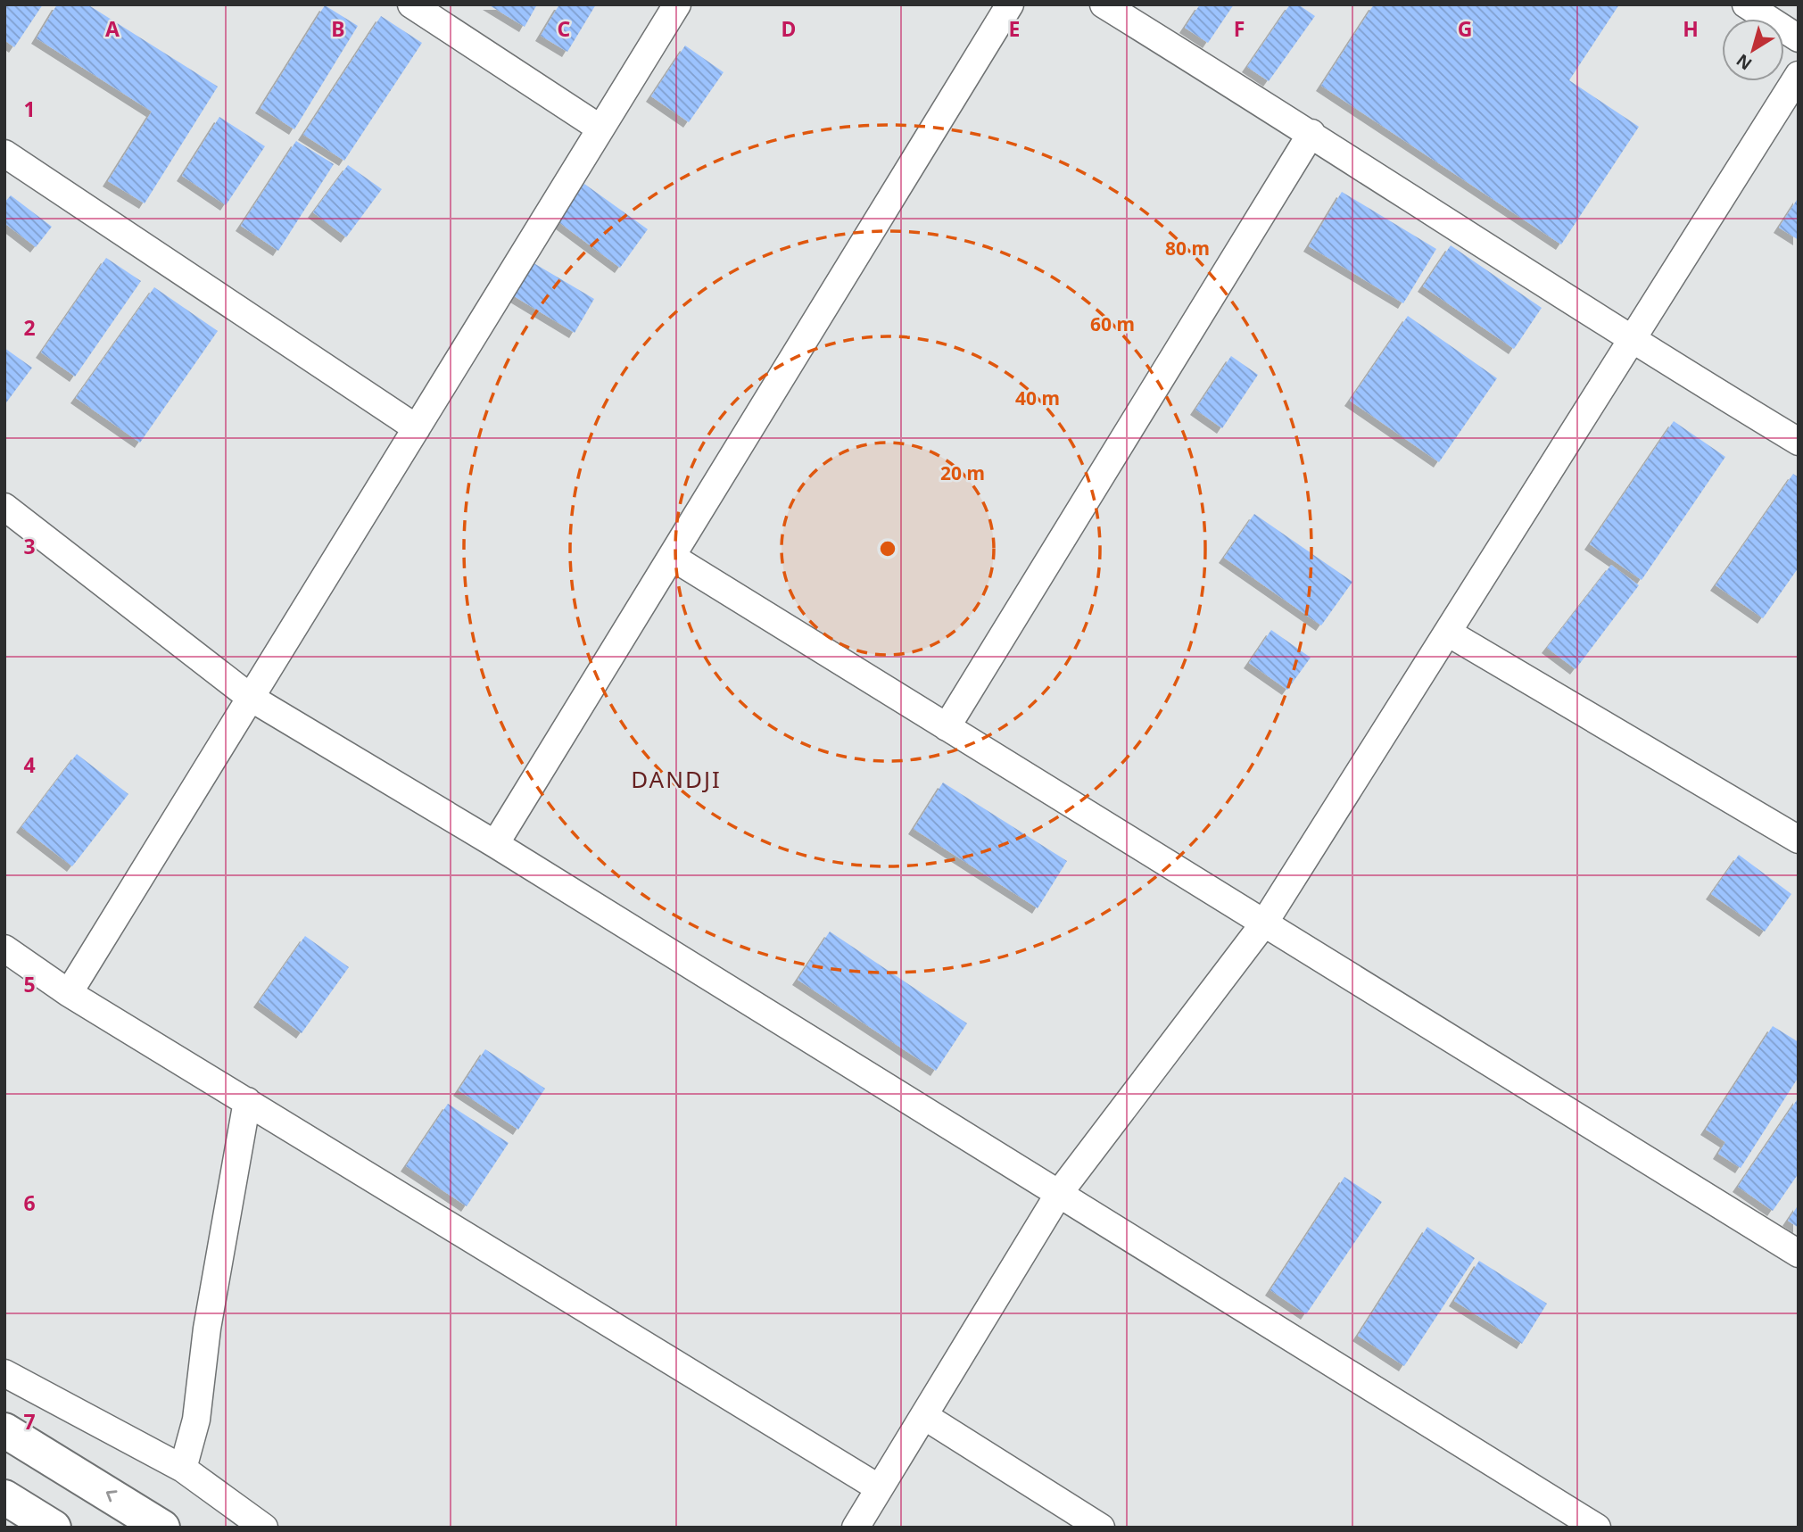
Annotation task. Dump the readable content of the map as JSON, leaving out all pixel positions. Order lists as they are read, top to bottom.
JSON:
{
  "districts": ["DANDJI"],
  "north": "bottom left",
  "grid": {
    "columns": [
      "A",
      "B",
      "C",
      "D",
      "E",
      "F",
      "G",
      "H"
    ],
    "rows": [
      "1",
      "2",
      "3",
      "4",
      "5",
      "6",
      "7"
    ]
  },
  "rings": [
    "80 m",
    "60 m",
    "40 m",
    "20 m"
  ]
}
